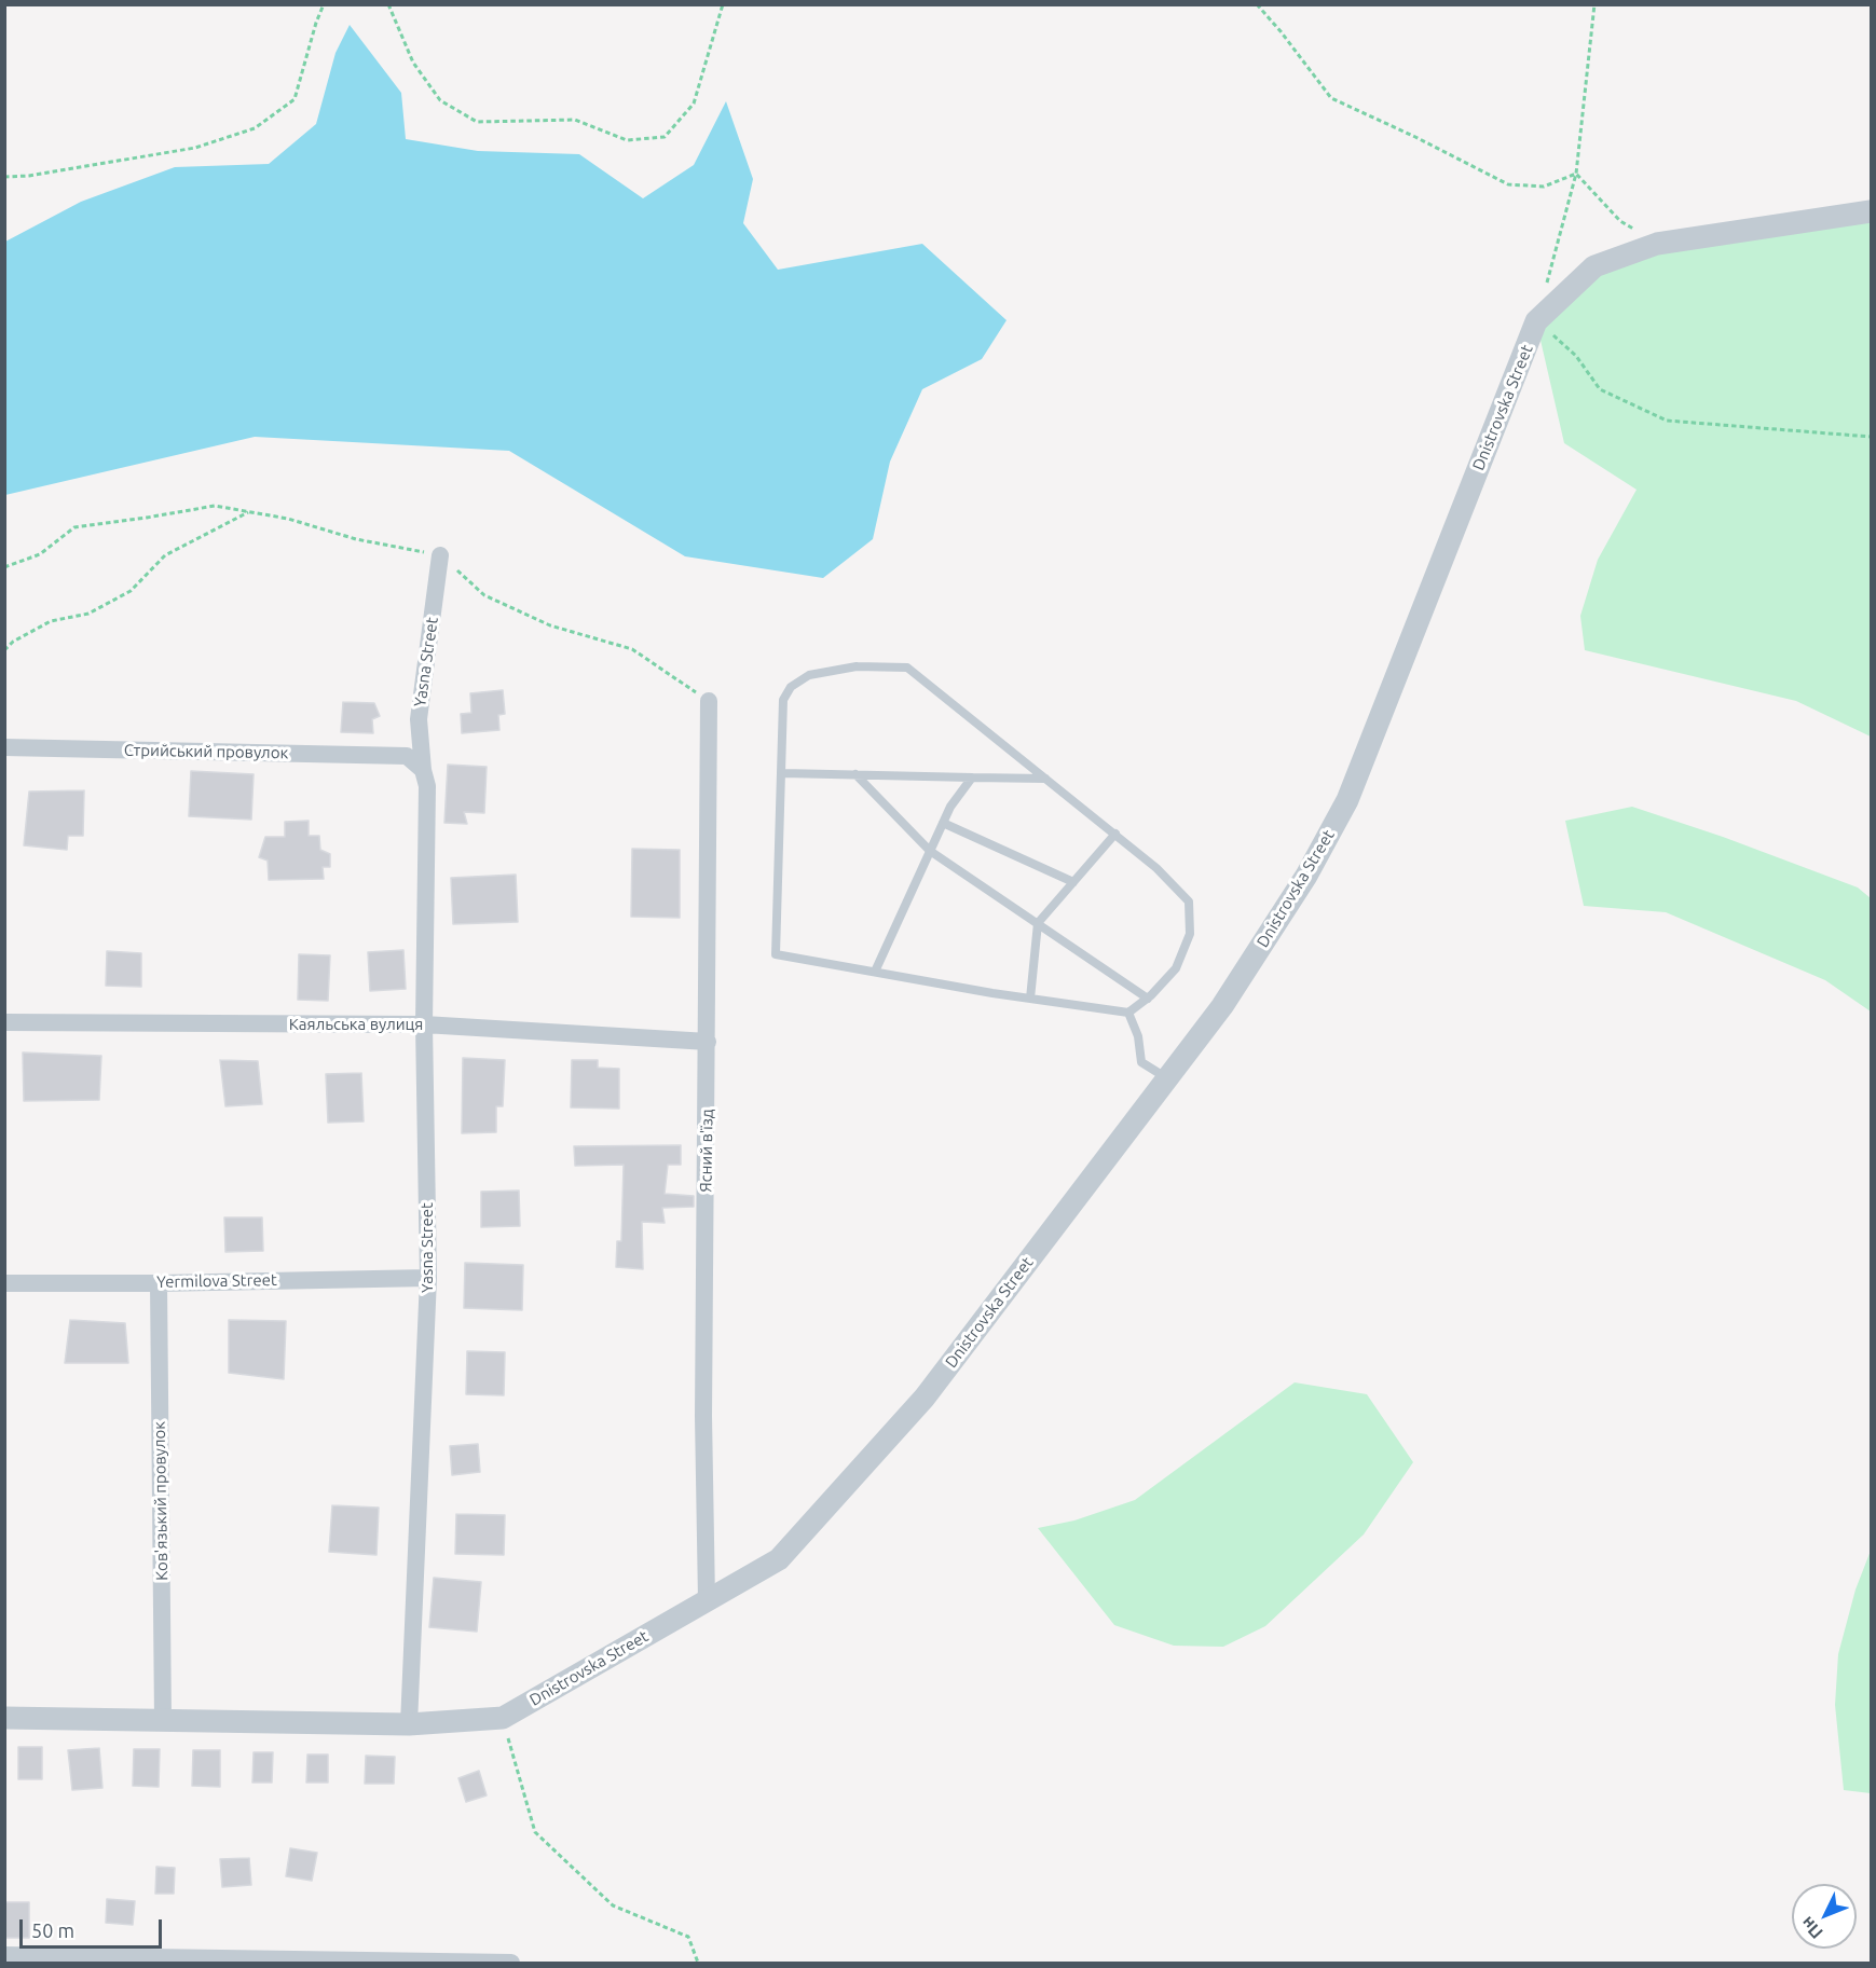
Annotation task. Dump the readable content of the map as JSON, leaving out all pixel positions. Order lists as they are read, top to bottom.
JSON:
{
  "streets": {
    "street": [
      "Dnistrovska Street",
      "Yasna Street",
      "Стрийський провулок",
      "Каяльська вулиця",
      "Ясний в'їзд",
      "Yermilova Street",
      "Ков'язький провулок"
    ]
  },
  "crossings": [
    ["Dnistrovska Street", "Yasna Street"],
    ["Dnistrovska Street", "Ясний в'їзд"],
    ["Dnistrovska Street", "Ков'язький провулок"],
    ["Yasna Street", "Стрийський провулок"],
    ["Yasna Street", "Каяльська вулиця"],
    ["Yasna Street", "Yermilova Street"],
    ["Каяльська вулиця", "Ясний в'їзд"],
    ["Yermilova Street", "Ков'язький провулок"]
  ],
  "scale_bar": "50 m",
  "north": "bottom left"
}
